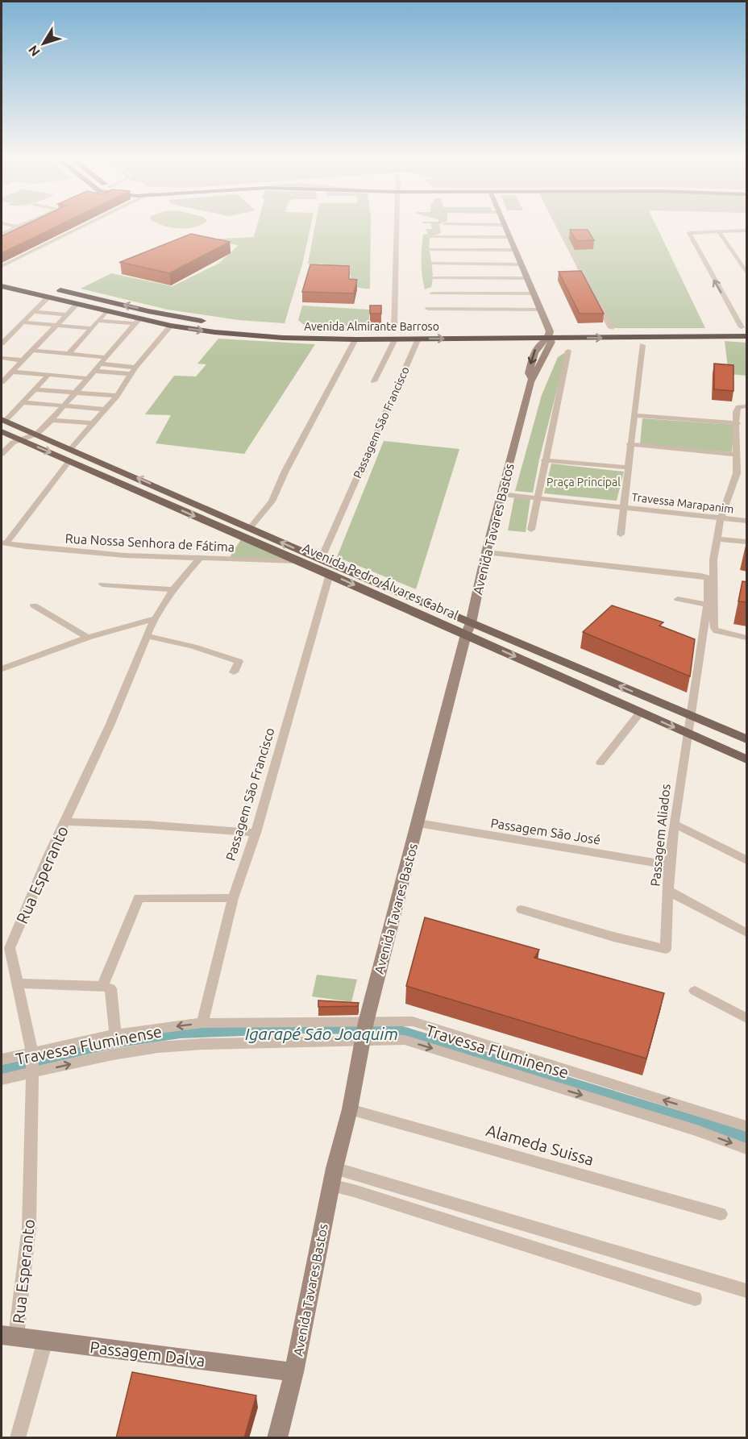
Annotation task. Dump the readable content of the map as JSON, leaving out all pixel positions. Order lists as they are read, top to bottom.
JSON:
{
  "streets": {
    "highway": ["Avenida Almirante Barroso"],
    "main road": ["Avenida Tavares Bastos", "Avenida Pedro Álvares Cabral", "Passagem Dalva"],
    "street": [
      "Passagem São Francisco",
      "Travessa Marapanim",
      "Rua Nossa Senhora de Fátima",
      "Passagem São José",
      "Passagem Aliados",
      "Rua Esperanto",
      "Travessa Fluminense",
      "Alameda Suissa"
    ]
  },
  "crossings": [
    ["Avenida Almirante Barroso", "Passagem São Francisco"],
    ["Avenida Almirante Barroso", "Avenida Tavares Bastos"],
    ["Passagem São Francisco", "Avenida Pedro Álvares Cabral"],
    ["Travessa Marapanim", "Avenida Tavares Bastos"],
    ["Avenida Tavares Bastos", "Avenida Pedro Álvares Cabral"],
    ["Avenida Tavares Bastos", "Passagem São José"],
    ["Avenida Tavares Bastos", "Passagem Aliados"],
    ["Avenida Tavares Bastos", "Travessa Fluminense"],
    ["Avenida Tavares Bastos", "Alameda Suissa"],
    ["Avenida Tavares Bastos", "Passagem Dalva"],
    ["Rua Nossa Senhora de Fátima", "Avenida Pedro Álvares Cabral"],
    ["Rua Nossa Senhora de Fátima", "Rua Esperanto"],
    ["Avenida Pedro Álvares Cabral", "Passagem Aliados"],
    ["Passagem São José", "Passagem Aliados"],
    ["Rua Esperanto", "Travessa Fluminense"],
    ["Rua Esperanto", "Passagem Dalva"]
  ],
  "water": ["Igarapé São Joaquim"],
  "parks": ["Praça Principal"],
  "north": "bottom left"
}
